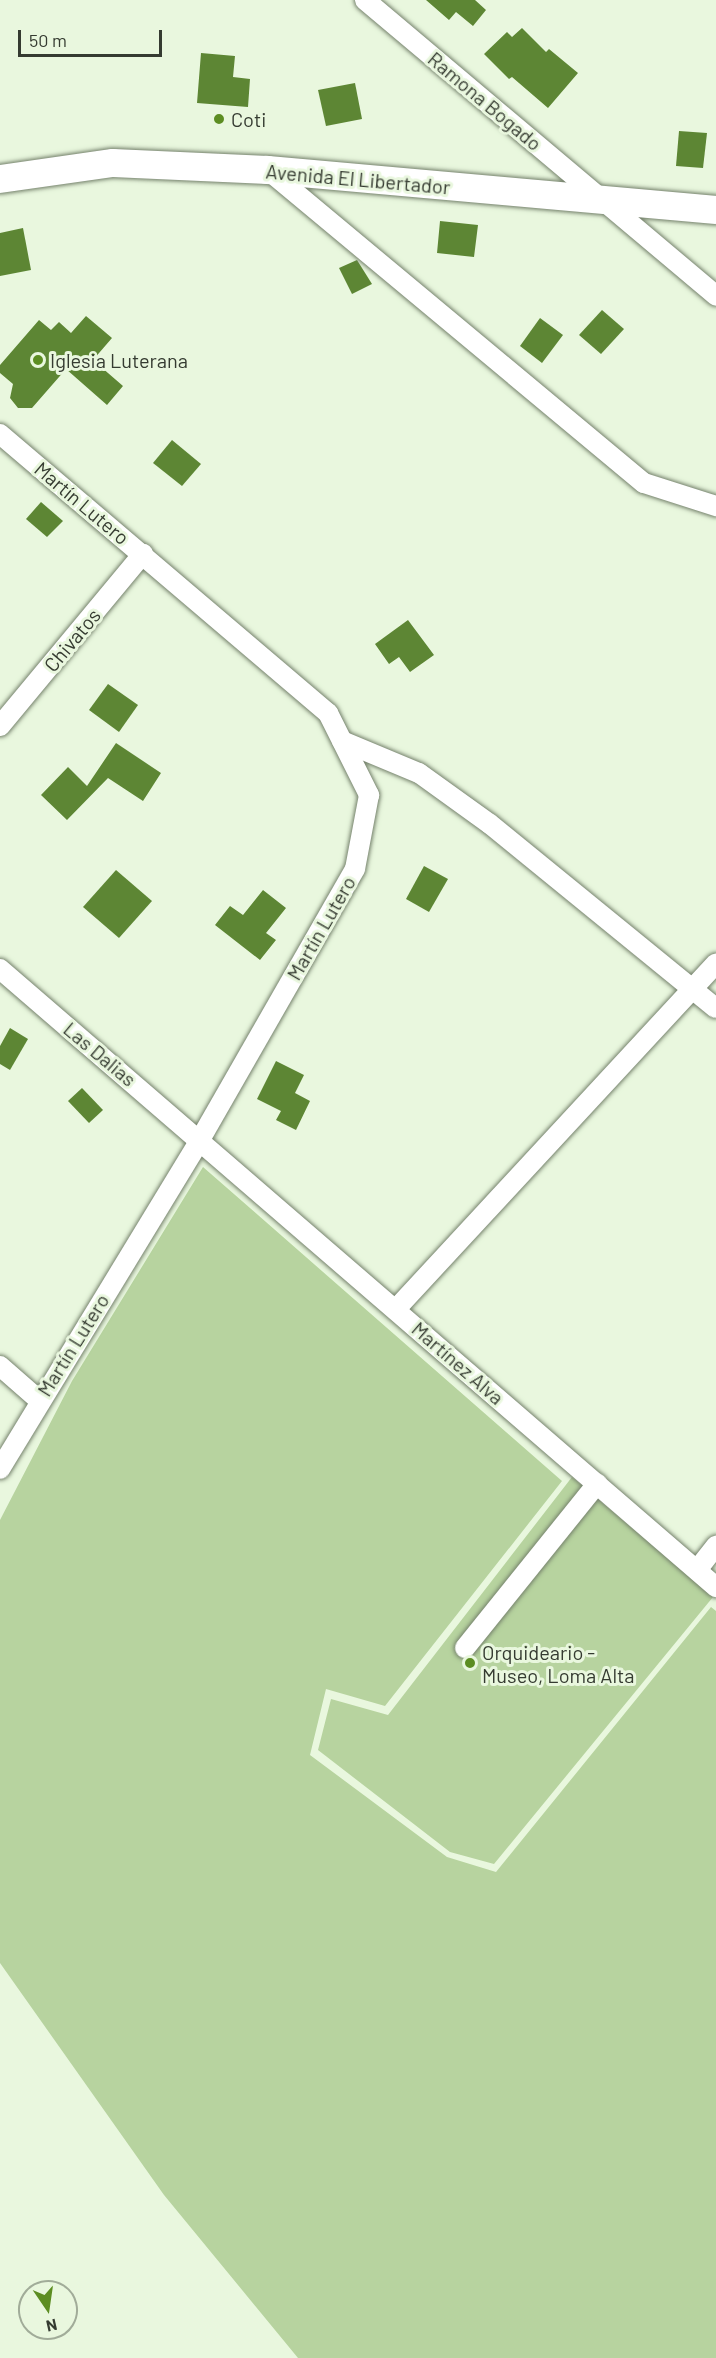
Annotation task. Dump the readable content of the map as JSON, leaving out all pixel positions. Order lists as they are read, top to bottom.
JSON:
{
  "streets": {
    "main road": ["Avenida El Libertador"],
    "street": [
      "Ramona Bogado",
      "Martín Lutero",
      "Chivatos",
      "Las Dalias",
      "Martínez Alva"
    ]
  },
  "crossings": [
    ["Ramona Bogado", "Avenida El Libertador"],
    ["Martín Lutero", "Chivatos"],
    ["Martín Lutero", "Las Dalias"],
    ["Martín Lutero", "Martínez Alva"],
    ["Las Dalias", "Martínez Alva"]
  ],
  "places": ["Coti", "Iglesia Luterana", "Orquideario - Museo, Loma Alta"],
  "scale_bar": "50 m",
  "north": "bottom"
}
